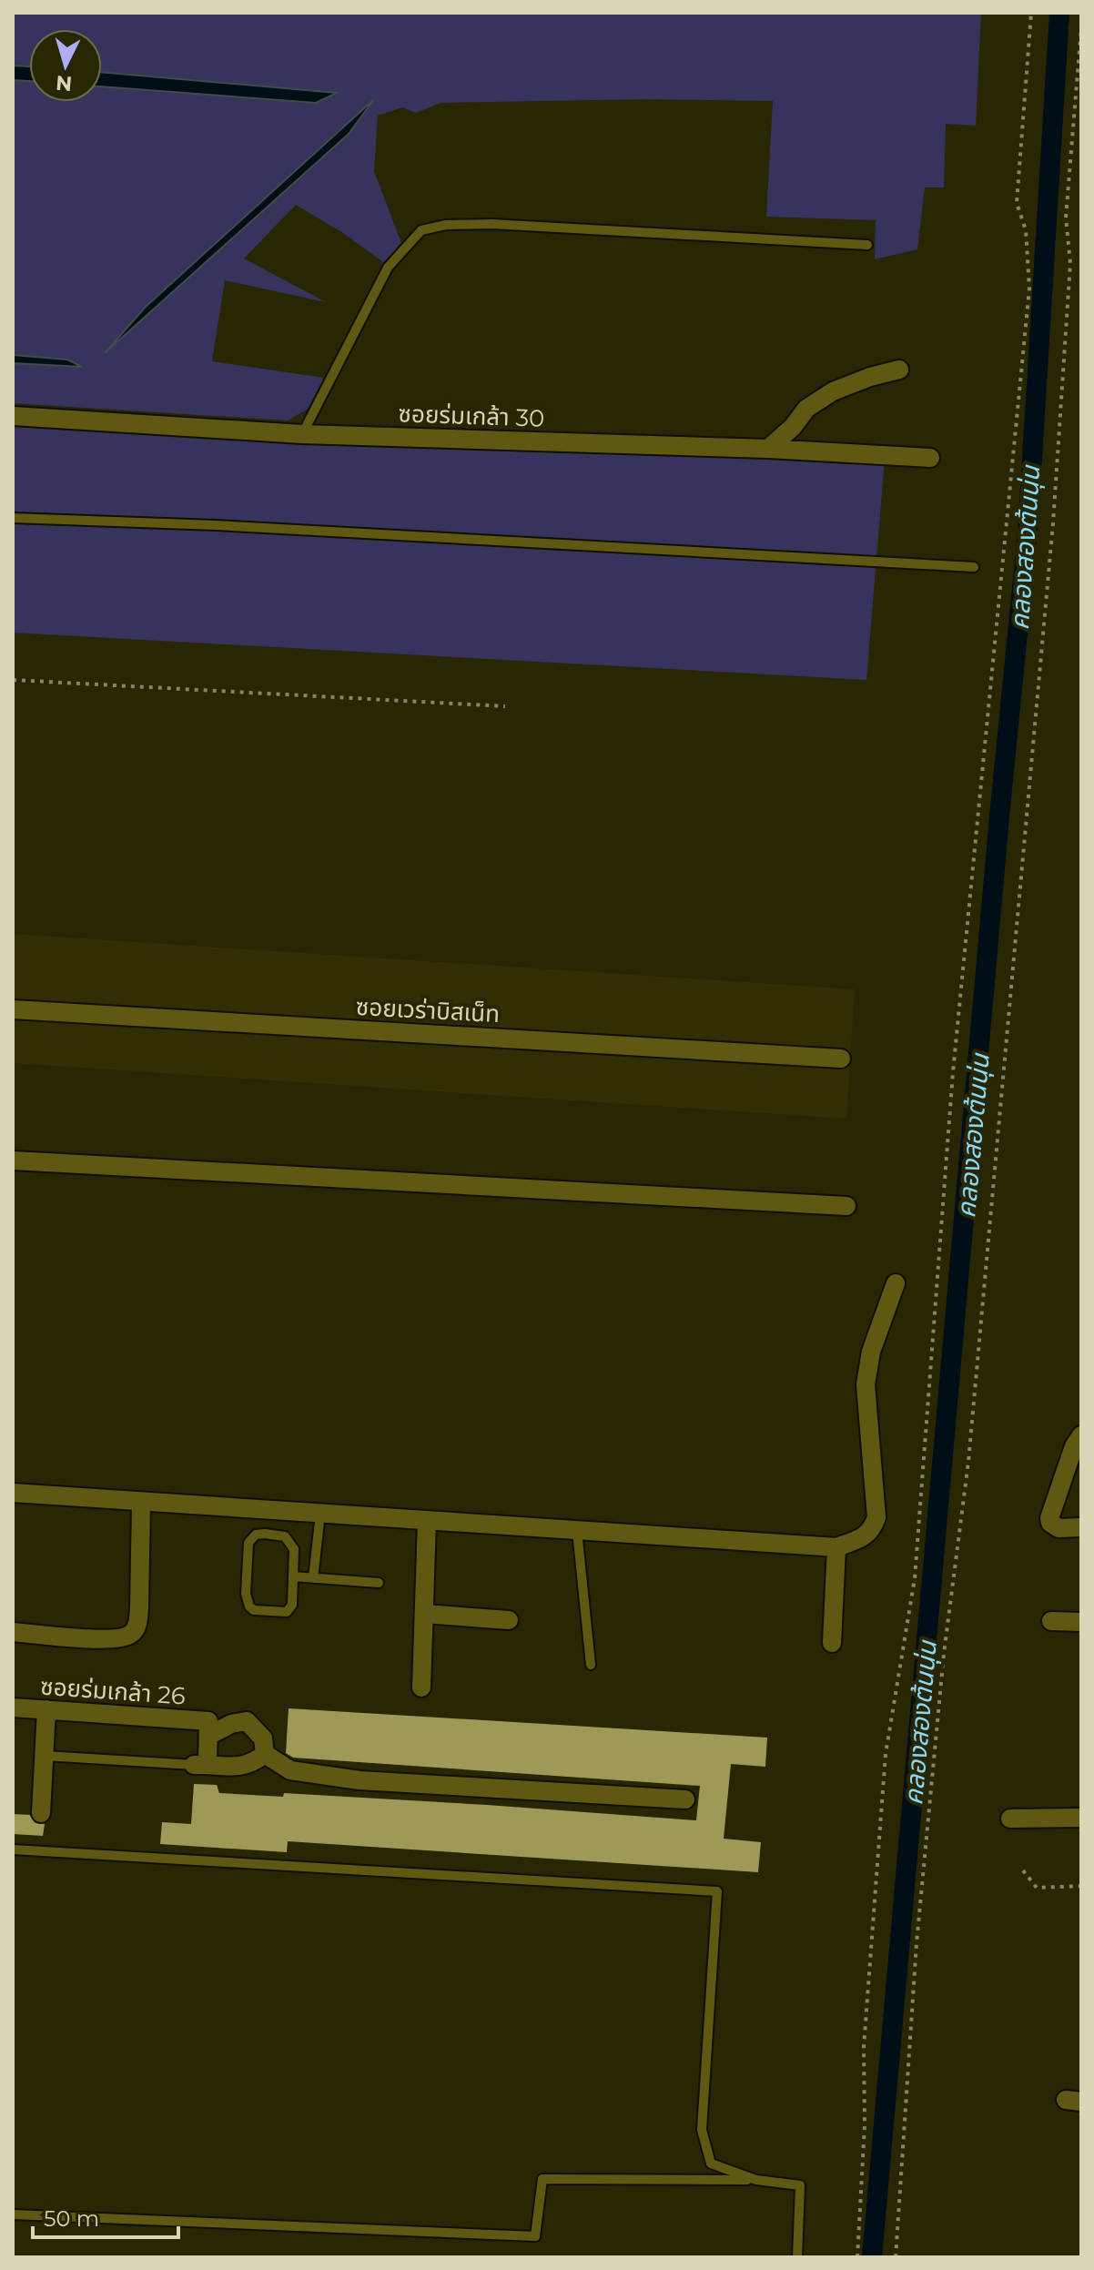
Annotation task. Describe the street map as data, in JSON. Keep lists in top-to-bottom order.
{
  "streets": {
    "street": ["ซอยร่มเกล้า 30", "ซอยเวร่าบิสเน็ท", "ซอยร่มเกล้า 26"]
  },
  "water": ["คลองสองต้นนุ่น"],
  "scale_bar": "50 m",
  "north": "bottom"
}
